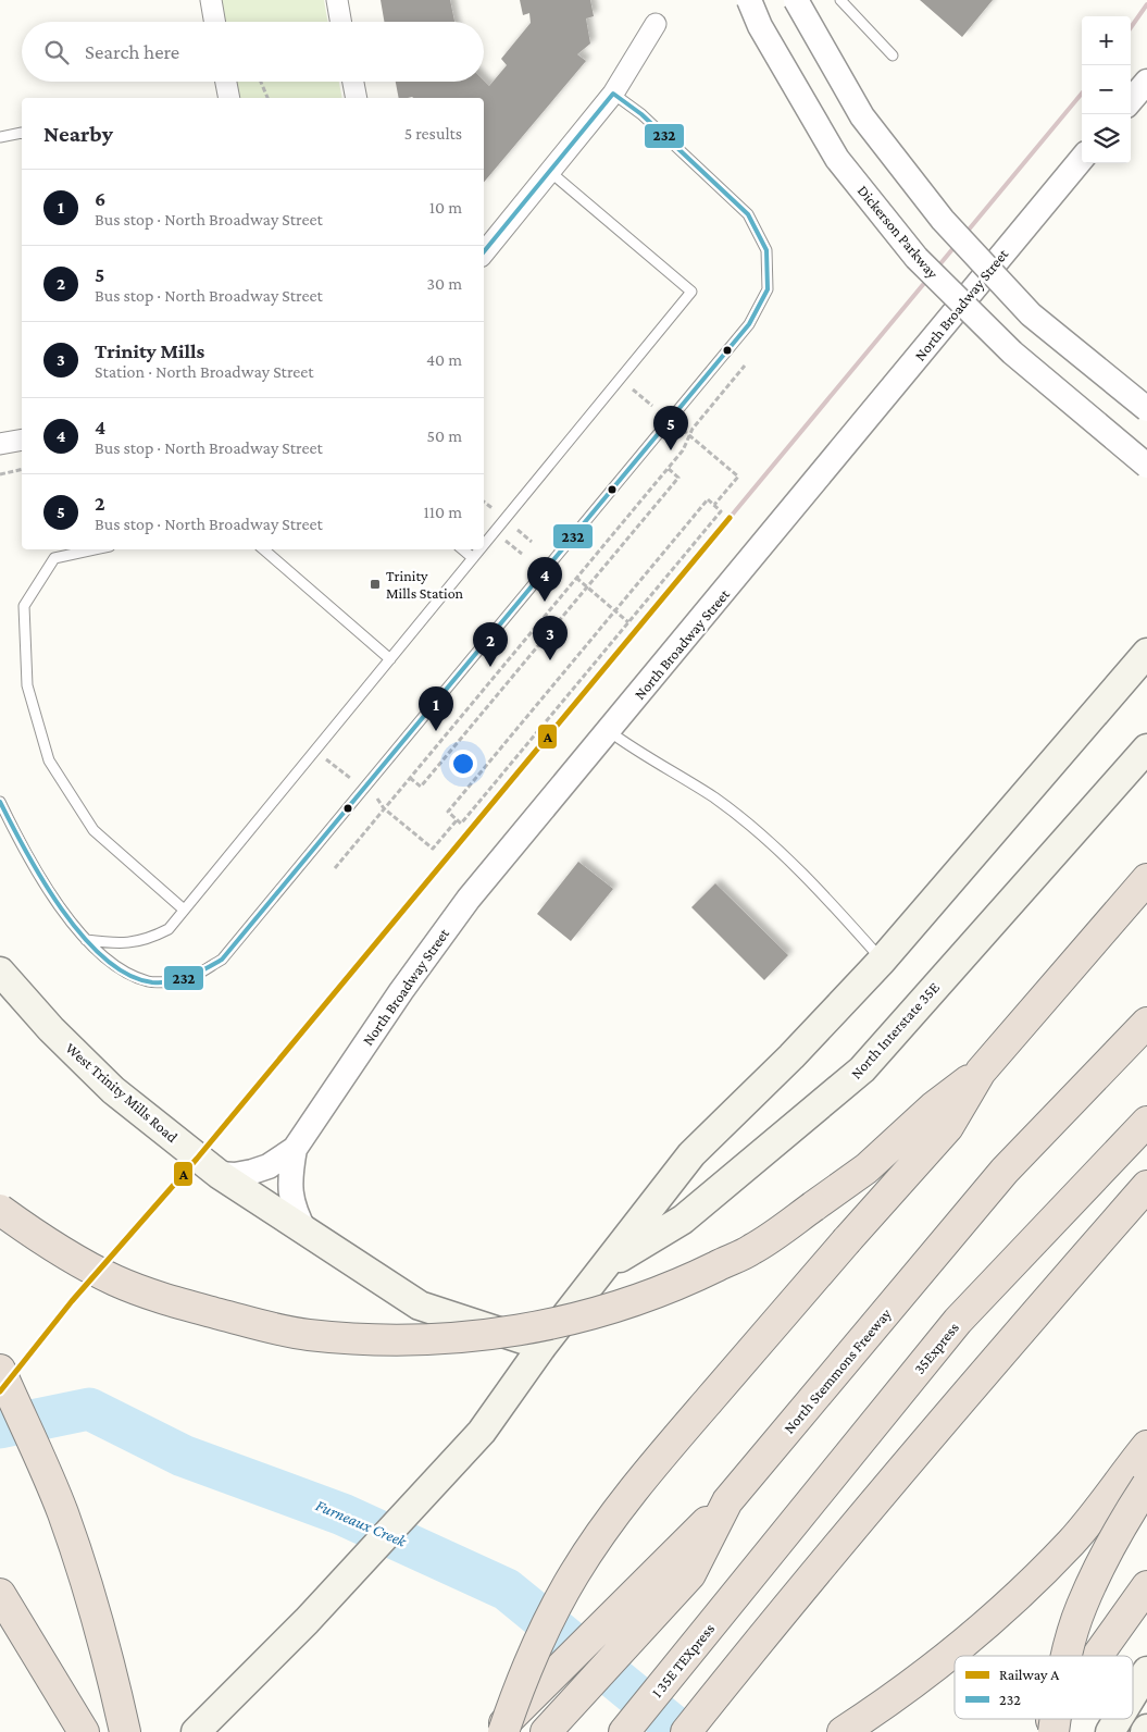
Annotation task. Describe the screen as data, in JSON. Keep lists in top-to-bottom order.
{
  "streets": {
    "highway": ["35Express", "North Stemmons Freeway", "I 35E TEXpress"],
    "main road": ["North Interstate 35E", "West Trinity Mills Road"],
    "street": ["Dickerson Parkway", "North Broadway Street"]
  },
  "crossings": [
    ["North Broadway Street", "West Trinity Mills Road"],
    ["35Express", "I 35E TEXpress"]
  ],
  "water": ["Furneaux Creek"],
  "places": {
    "transit": ["Trinity Mills Station"]
  },
  "lines": ["transit line 232", "rail line A"],
  "legend": ["Railway A", "232"],
  "page": {
    "map_buttons": ["+", "−"],
    "search": "Search here",
    "heading": ["Nearby", "5 results"],
    "list": [
      {
        "mark": "1",
        "name": "6",
        "note": "Bus stop · North Broadway Street",
        "value": "10 m"
      },
      {
        "mark": "2",
        "name": "5",
        "note": "Bus stop · North Broadway Street",
        "value": "30 m"
      },
      {
        "mark": "3",
        "name": "Trinity Mills",
        "note": "Station · North Broadway Street",
        "value": "40 m"
      },
      {
        "mark": "4",
        "name": "4",
        "note": "Bus stop · North Broadway Street",
        "value": "50 m"
      },
      {
        "mark": "5",
        "name": "2",
        "note": "Bus stop · North Broadway Street",
        "value": "110 m"
      }
    ],
    "pins": [
      "5",
      "4",
      "3",
      "2",
      "1"
    ]
  }
}
